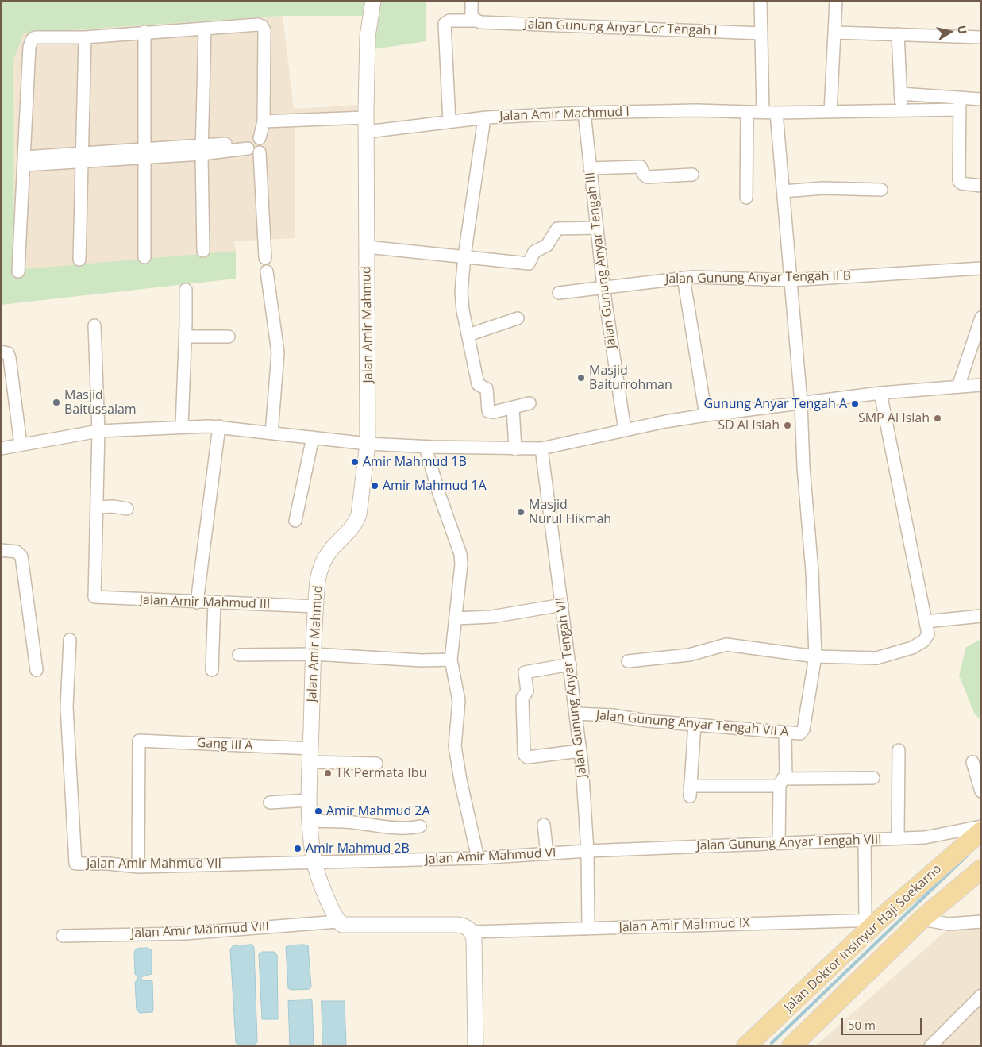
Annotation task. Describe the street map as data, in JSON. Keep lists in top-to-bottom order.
{
  "streets": {
    "main road": ["Jalan Doktor Insinyur Haji Soekarno"],
    "street": [
      "Jalan Gunung Anyar Lor Tengah I",
      "Jalan Amir Machmud I",
      "Jalan Gunung Anyar Tengah III",
      "Jalan Gunung Anyar Tengah II B",
      "Jalan Amir Mahmud",
      "Jalan Amir Mahmud III",
      "Jalan Gunung Anyar Tengah VII",
      "Jalan Gunung Anyar Tengah VII A",
      "Gang III A",
      "Jalan Gunung Anyar Tengah VIII",
      "Jalan Amir Mahmud VI",
      "Jalan Amir Mahmud VII",
      "Jalan Amir Mahmud IX",
      "Jalan Amir Mahmud VIII"
    ]
  },
  "crossings": [
    ["Jalan Gunung Anyar Lor Tengah I", "Jalan Amir Machmud I"],
    ["Jalan Amir Machmud I", "Jalan Gunung Anyar Tengah III"],
    ["Jalan Amir Machmud I", "Jalan Amir Mahmud"],
    ["Jalan Gunung Anyar Tengah III", "Jalan Gunung Anyar Tengah II B"],
    ["Jalan Amir Mahmud", "Jalan Amir Mahmud III"],
    ["Jalan Amir Mahmud", "Gang III A"],
    ["Jalan Amir Mahmud", "Jalan Amir Mahmud VI"],
    ["Jalan Amir Mahmud", "Jalan Amir Mahmud VII"],
    ["Jalan Amir Mahmud", "Jalan Amir Mahmud VIII"],
    ["Jalan Gunung Anyar Tengah VII", "Jalan Gunung Anyar Tengah VII A"],
    ["Jalan Gunung Anyar Tengah VII", "Jalan Gunung Anyar Tengah VIII"],
    ["Jalan Gunung Anyar Tengah VII", "Jalan Amir Mahmud VI"],
    ["Jalan Gunung Anyar Tengah VII", "Jalan Amir Mahmud IX"],
    ["Gang III A", "Jalan Amir Mahmud VII"],
    ["Jalan Gunung Anyar Tengah VIII", "Jalan Amir Mahmud VI"],
    ["Jalan Amir Mahmud VI", "Jalan Amir Mahmud VII"],
    ["Jalan Amir Mahmud IX", "Jalan Doktor Insinyur Haji Soekarno"]
  ],
  "places": [
    "Masjid Baiturrohman",
    "Masjid Baitussalam",
    "Gunung Anyar Tengah A",
    "SMP Al Islah",
    "SD Al Islah",
    "Amir Mahmud 1B",
    "Amir Mahmud 1A",
    "Masjid Nurul Hikmah",
    "TK Permata Ibu",
    "Amir Mahmud 2A",
    "Amir Mahmud 2B"
  ],
  "scale_bar": "50 m",
  "north": "right"
}
